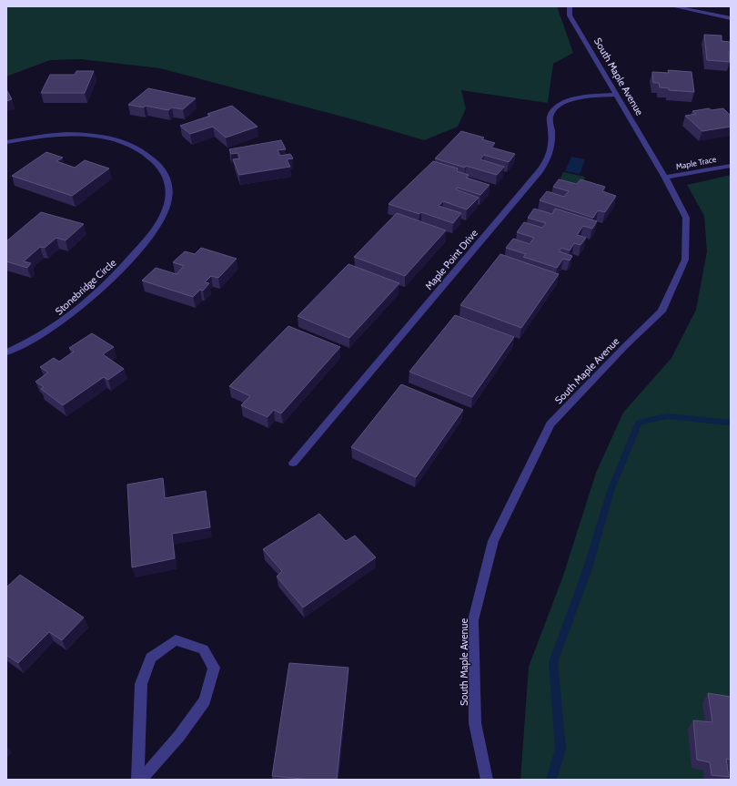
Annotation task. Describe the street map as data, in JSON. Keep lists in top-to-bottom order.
{
  "streets": {
    "street": [
      "South Maple Avenue",
      "Maple Trace",
      "Maple Point Drive",
      "Stonebridge Circle"
    ]
  },
  "crossings": [
    ["South Maple Avenue", "Maple Trace"],
    ["South Maple Avenue", "Maple Point Drive"]
  ]
}
